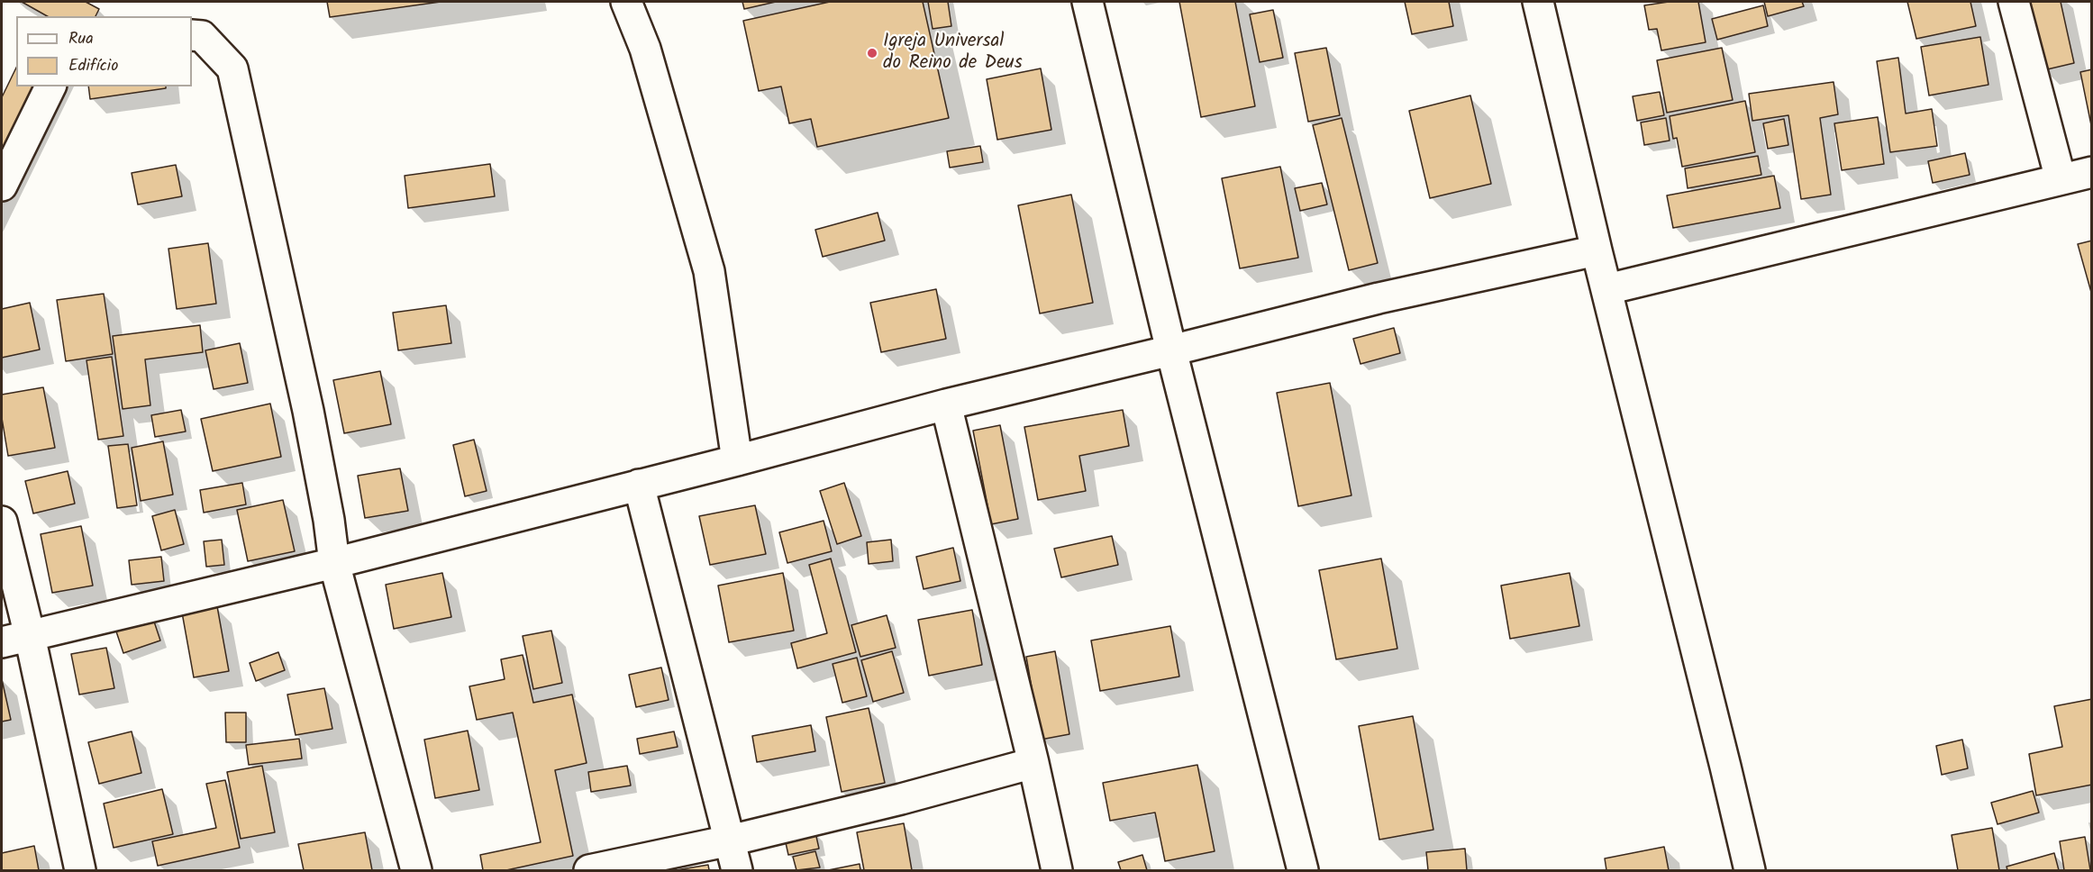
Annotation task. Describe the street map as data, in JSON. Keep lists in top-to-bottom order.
{
  "places": ["Igreja Universal do Reino de Deus"],
  "legend": ["Rua", "Edifício"]
}
